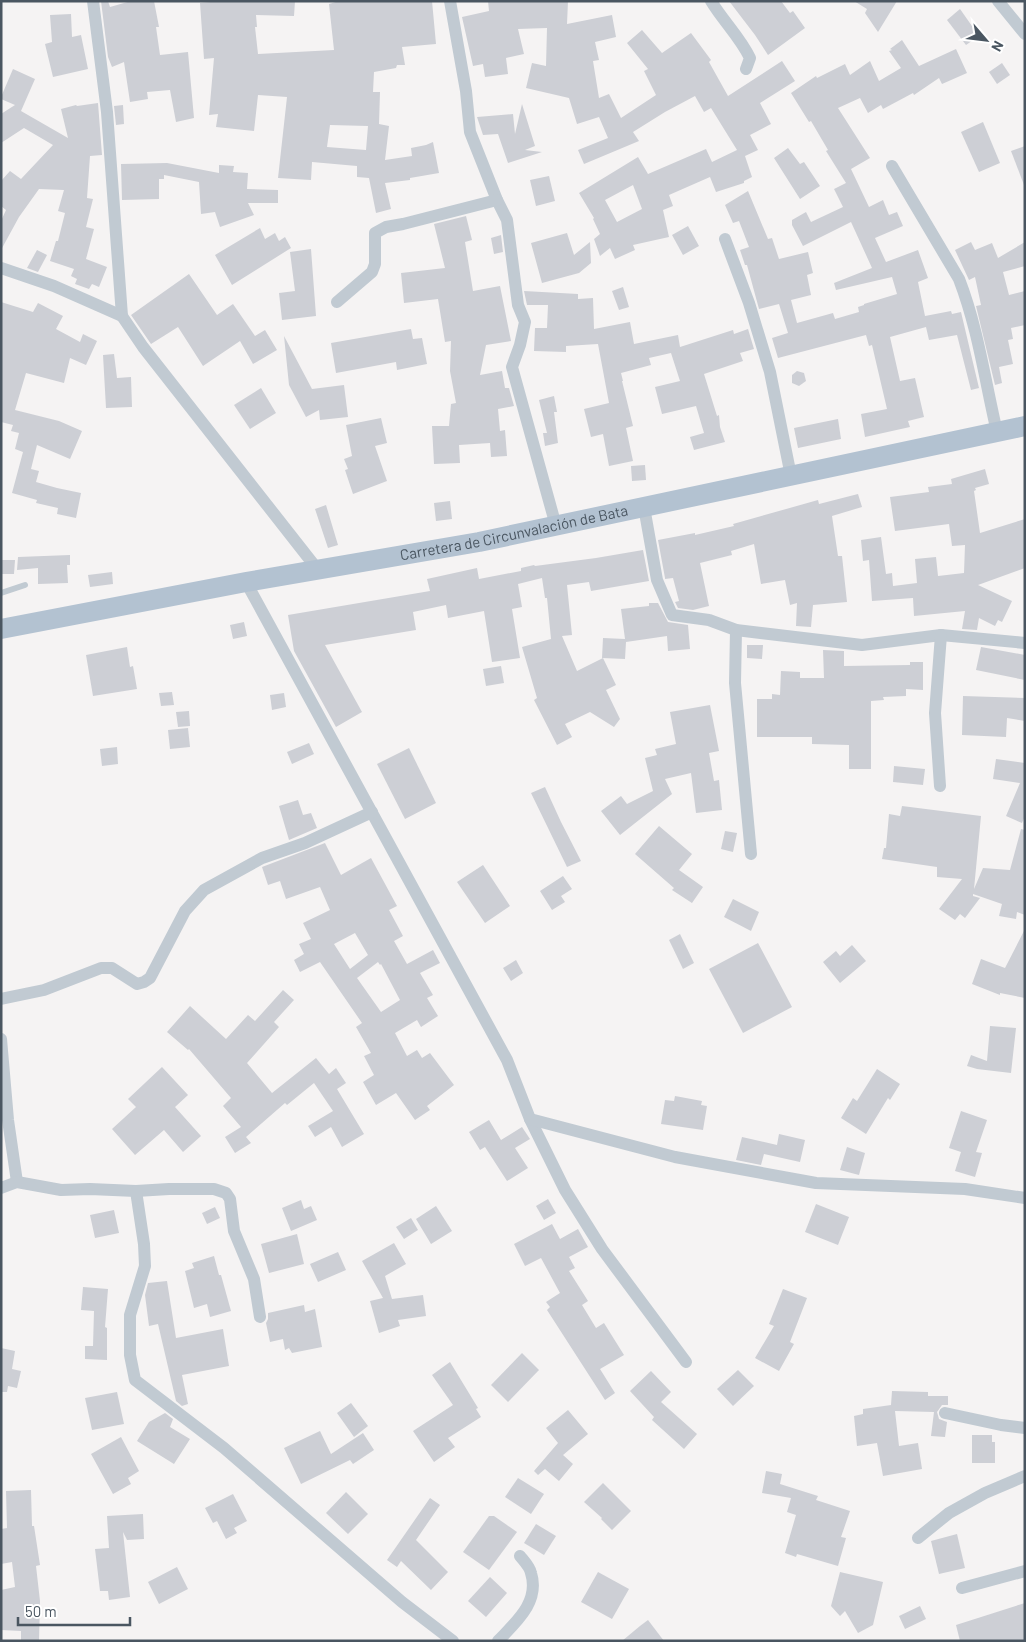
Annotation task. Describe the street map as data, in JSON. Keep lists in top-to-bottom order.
{
  "streets": {
    "main road": ["Carretera de Circunvalación de Bata"]
  },
  "scale_bar": "50 m",
  "north": "bottom right"
}
